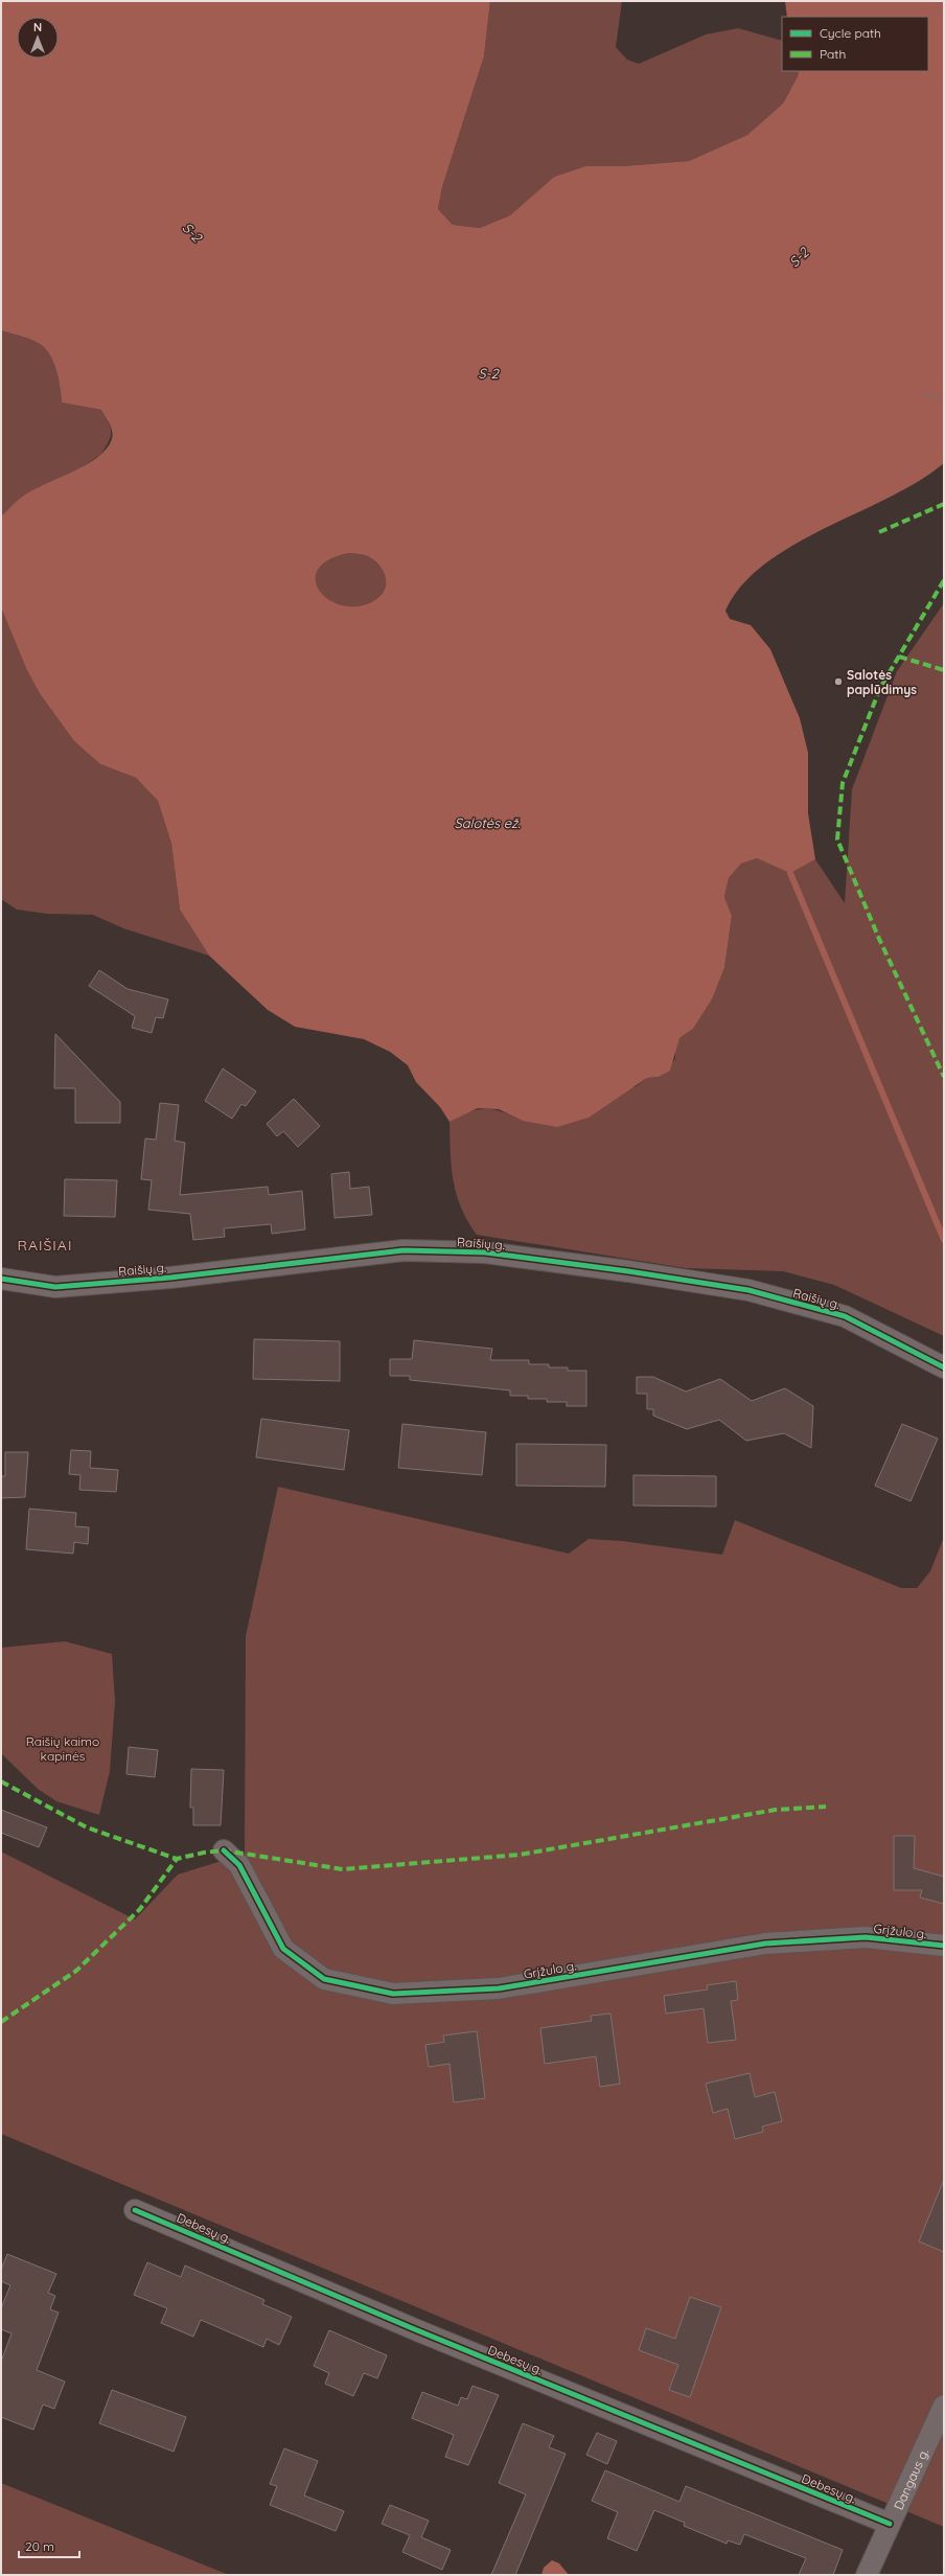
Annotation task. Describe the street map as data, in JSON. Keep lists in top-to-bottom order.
{
  "streets": {
    "street": [
      "Raišių g.",
      "Grįžulo g.",
      "Debesų g.",
      "Dangaus g."
    ]
  },
  "crossings": [
    ["Debesų g.", "Dangaus g."]
  ],
  "districts": ["RAIŠIAI"],
  "water": ["S-2", "Salotės ež."],
  "parks": ["Raišių kaimo kapinės"],
  "places": ["Salotės paplūdimys"],
  "legend": ["Cycle path", "Path"],
  "scale_bar": "20 m",
  "north": "top"
}
